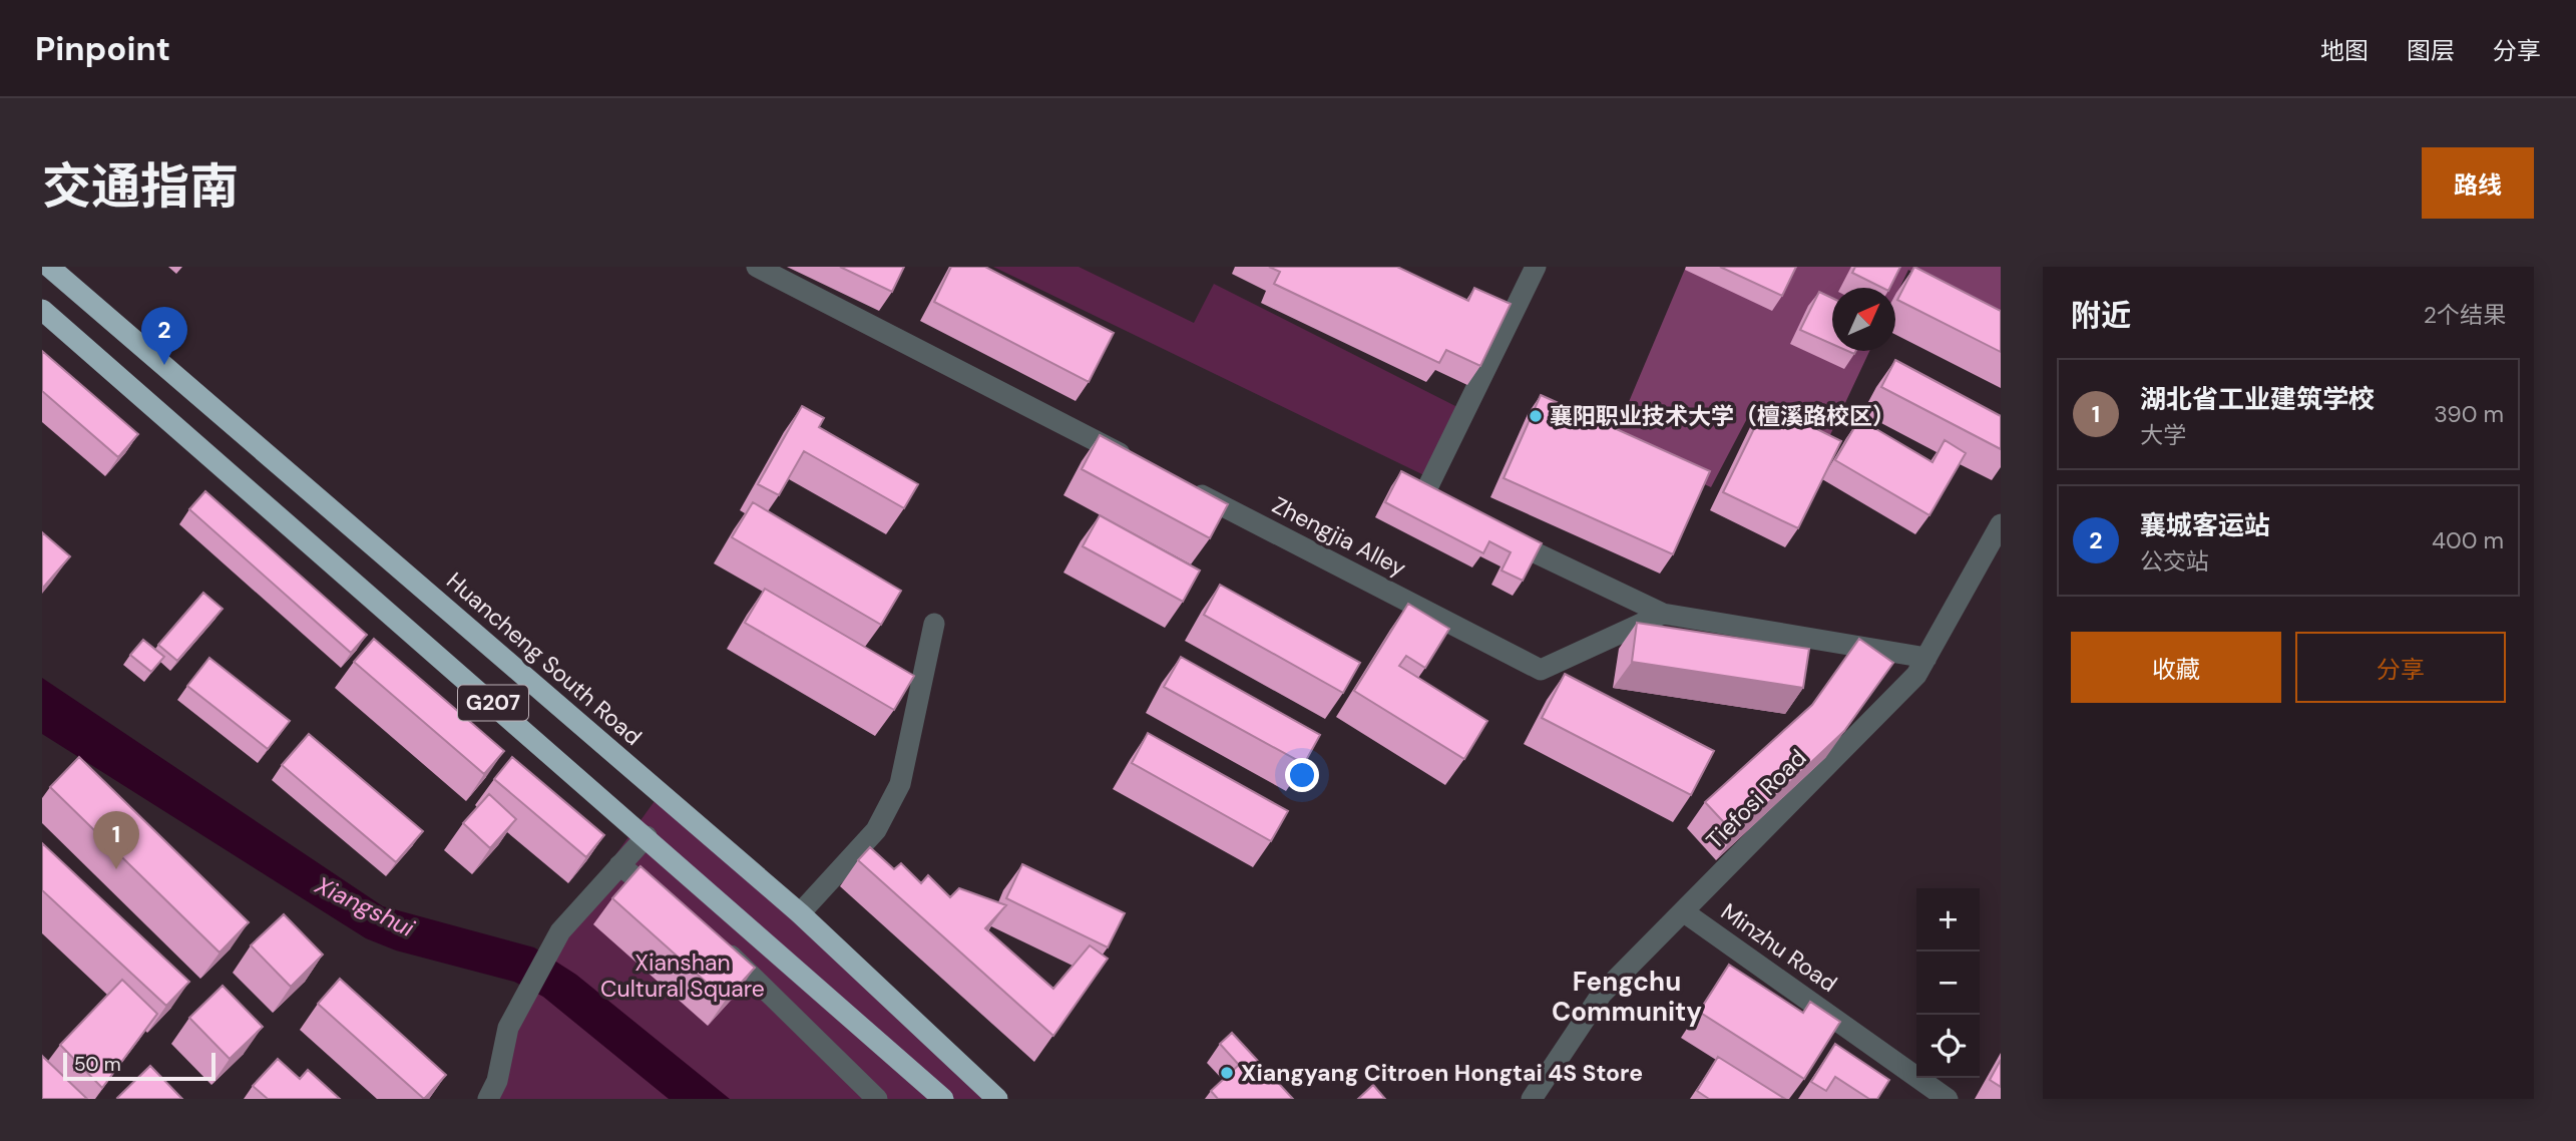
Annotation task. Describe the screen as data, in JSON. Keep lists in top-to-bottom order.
{
  "streets": {
    "highway": ["Huancheng South Road", "G207"],
    "street": ["Zhengjia Alley", "Tiefosi Road", "Minzhu Road"]
  },
  "crossings": [
    ["Tiefosi Road", "Minzhu Road"]
  ],
  "districts": ["Fengchu Community"],
  "water": ["Xiangshui"],
  "parks": ["Xianshan Cultural Square"],
  "places": ["襄阳职业技术大学（檀溪路校区）", "Xiangyang Citroen Hongtai 4S Store"],
  "scale_bar": "50 m",
  "north": "top right",
  "page": {
    "header": "Pinpoint",
    "nav": ["地图", "图层", "分享"],
    "title": "交通指南",
    "buttons": [
      "路线",
      ["收藏", "分享"]
    ],
    "heading": ["附近", "2个结果"],
    "pins": ["2", "1"],
    "list": [
      {
        "mark": "1",
        "name": "湖北省工业建筑学校",
        "note": "大学",
        "value": "390 m"
      },
      {
        "mark": "2",
        "name": "襄城客运站",
        "note": "公交站",
        "value": "400 m"
      }
    ],
    "map_buttons": ["+", "−"],
    "scale": "50 m"
  }
}
